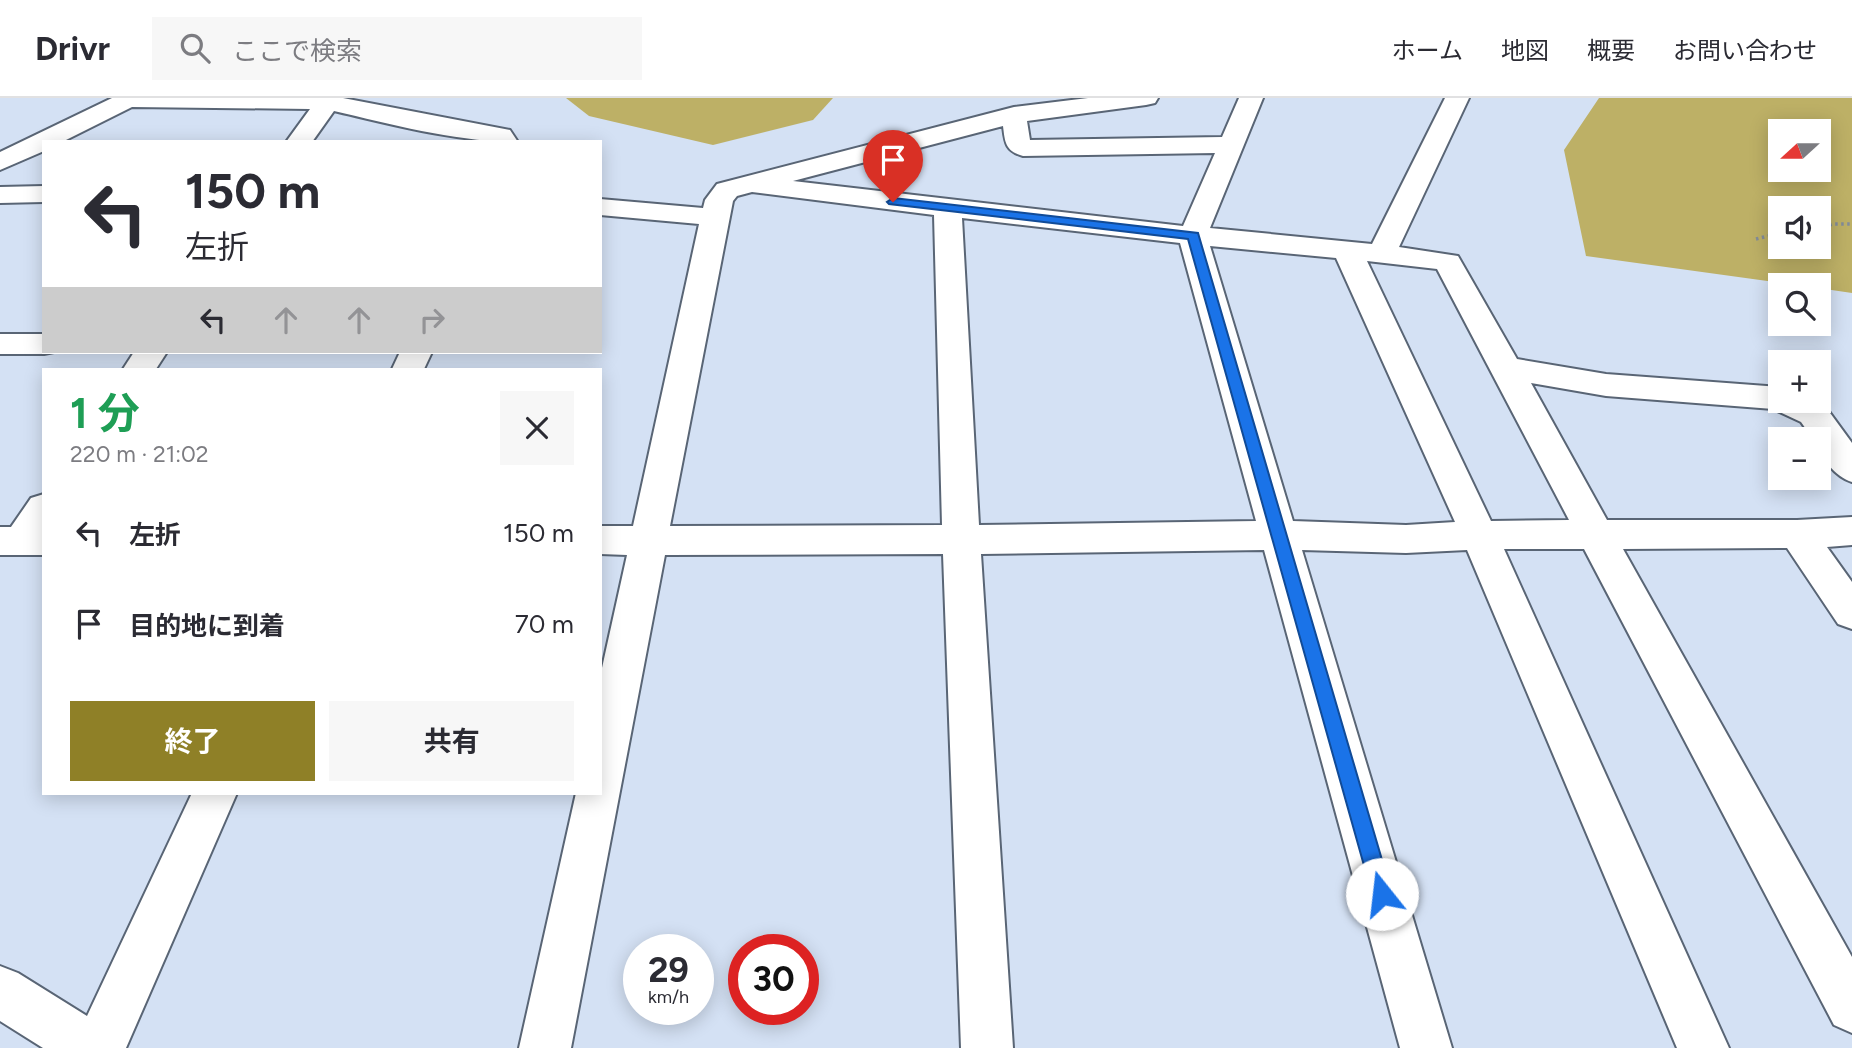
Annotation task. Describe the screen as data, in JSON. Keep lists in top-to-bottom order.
{
  "north": "left",
  "page": {
    "header": "Drivr",
    "search": "ここで検索",
    "nav": [
      "ホーム",
      "地図",
      "概要",
      "お問い合わせ"
    ],
    "map_buttons": ["+", "−"],
    "turn": ["150 m", "左折"],
    "heading": ["1 分", "220 m · 21:02"],
    "list": [
      {
        "name": "左折",
        "value": "150 m"
      },
      {
        "name": "目的地に到着",
        "value": "70 m"
      }
    ],
    "buttons": ["終了", "共有"],
    "speed": "29 km/h",
    "limit": "30"
  }
}
